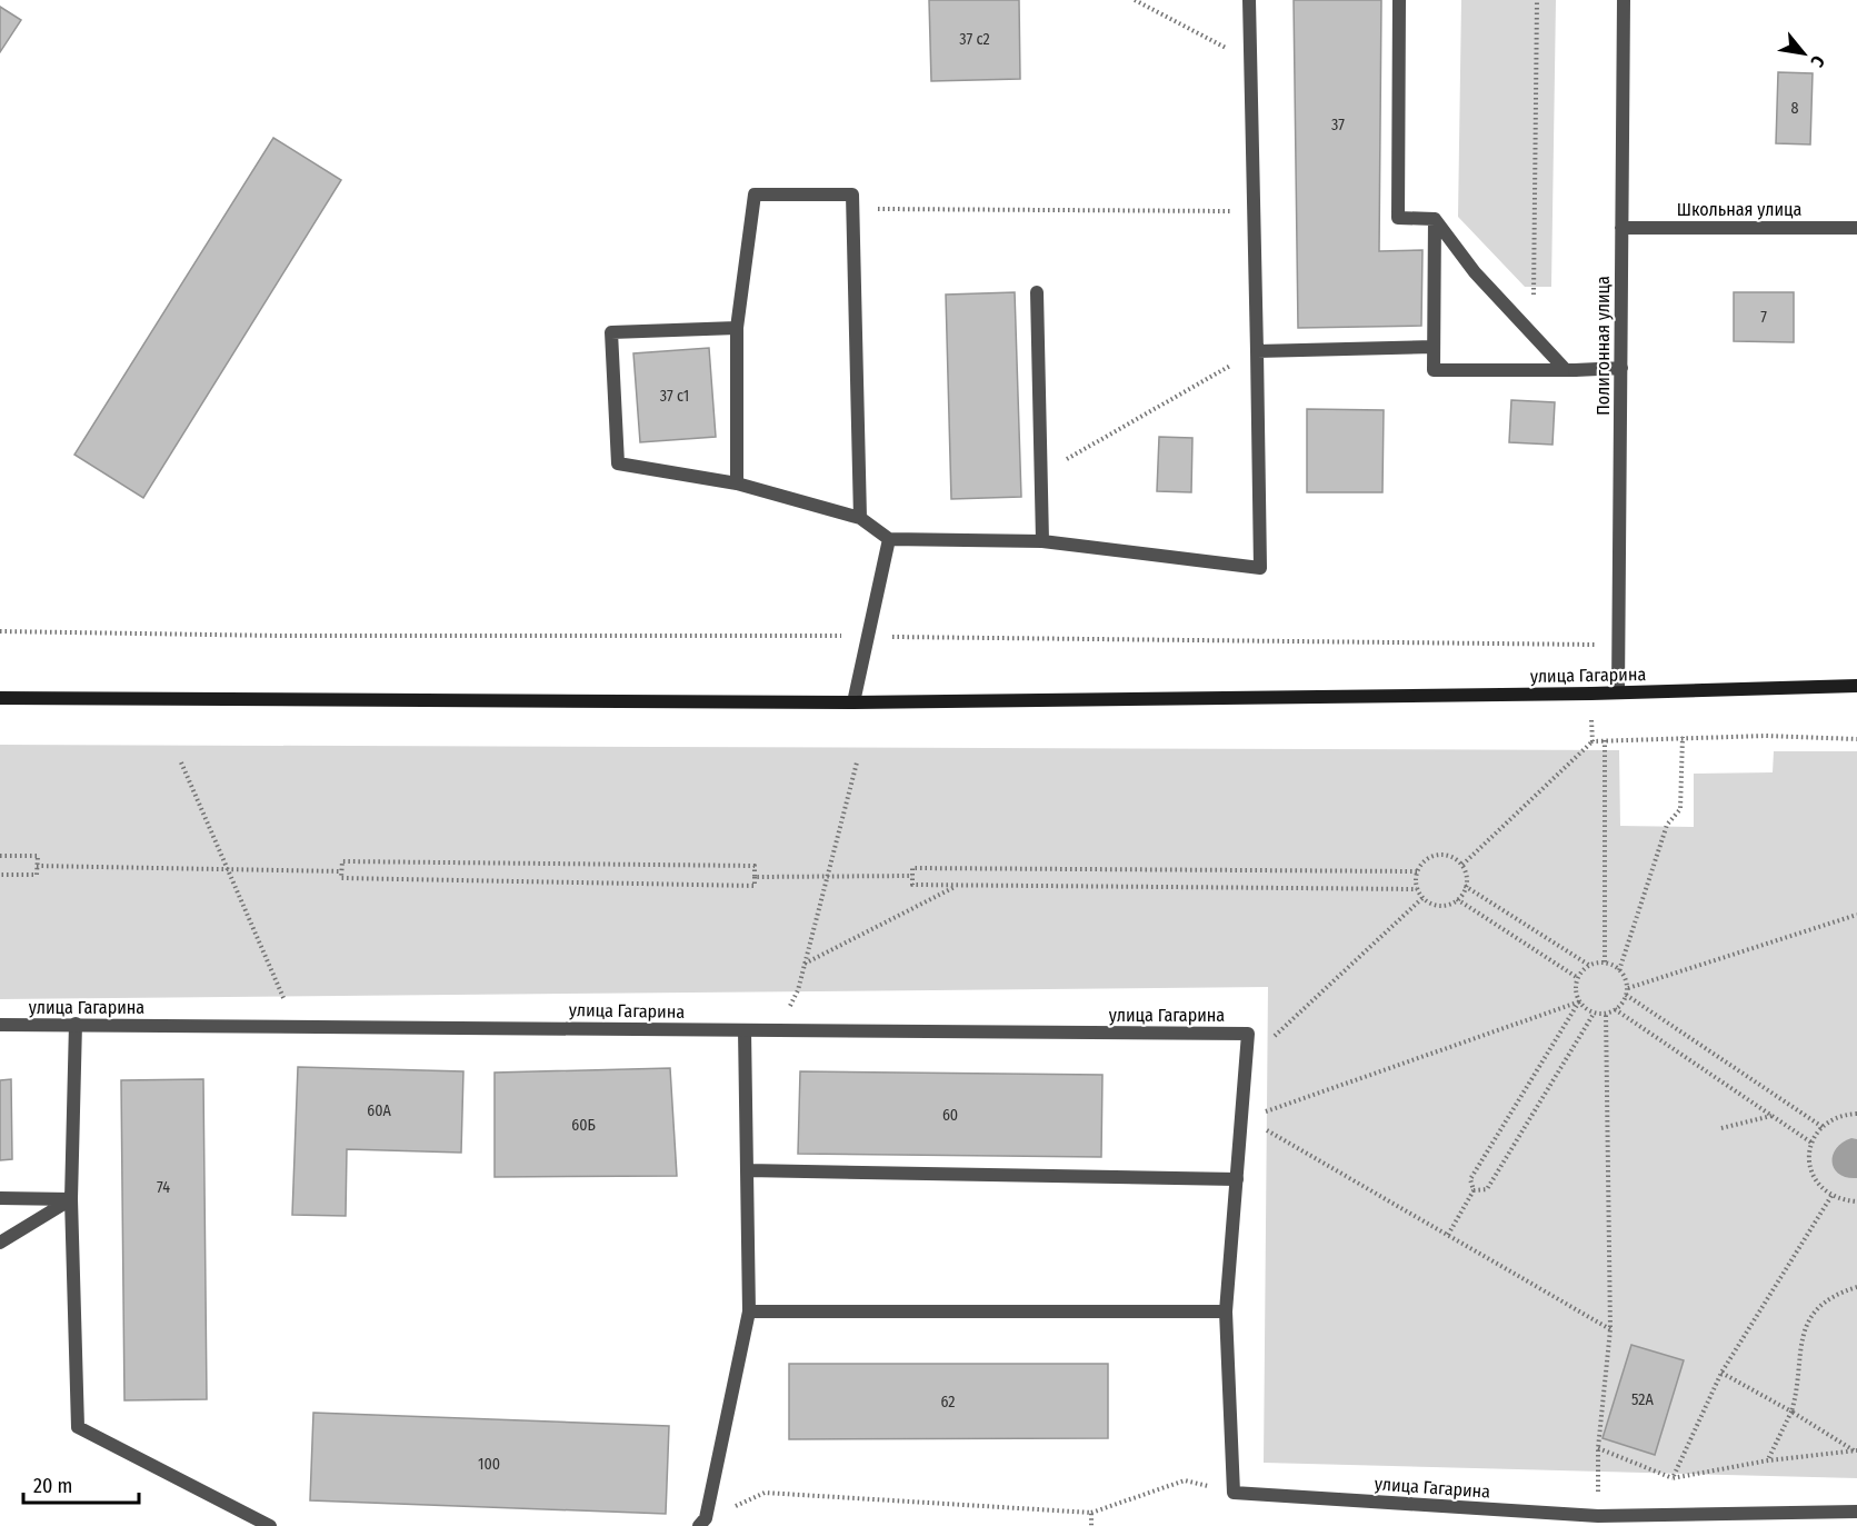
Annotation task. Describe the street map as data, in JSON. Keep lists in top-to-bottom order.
{
  "streets": {
    "main road": ["улица Гагарина"],
    "street": ["Школьная улица", "Полигонная улица"]
  },
  "crossings": [
    ["Школьная улица", "Полигонная улица"],
    ["Полигонная улица", "улица Гагарина"]
  ],
  "house_numbers": [
    "37 с2",
    "8",
    "37",
    "7",
    "37 с1",
    "60А",
    "60",
    "60Б",
    "74",
    "52А",
    "62",
    "100"
  ],
  "scale_bar": "20 m",
  "north": "bottom right"
}
